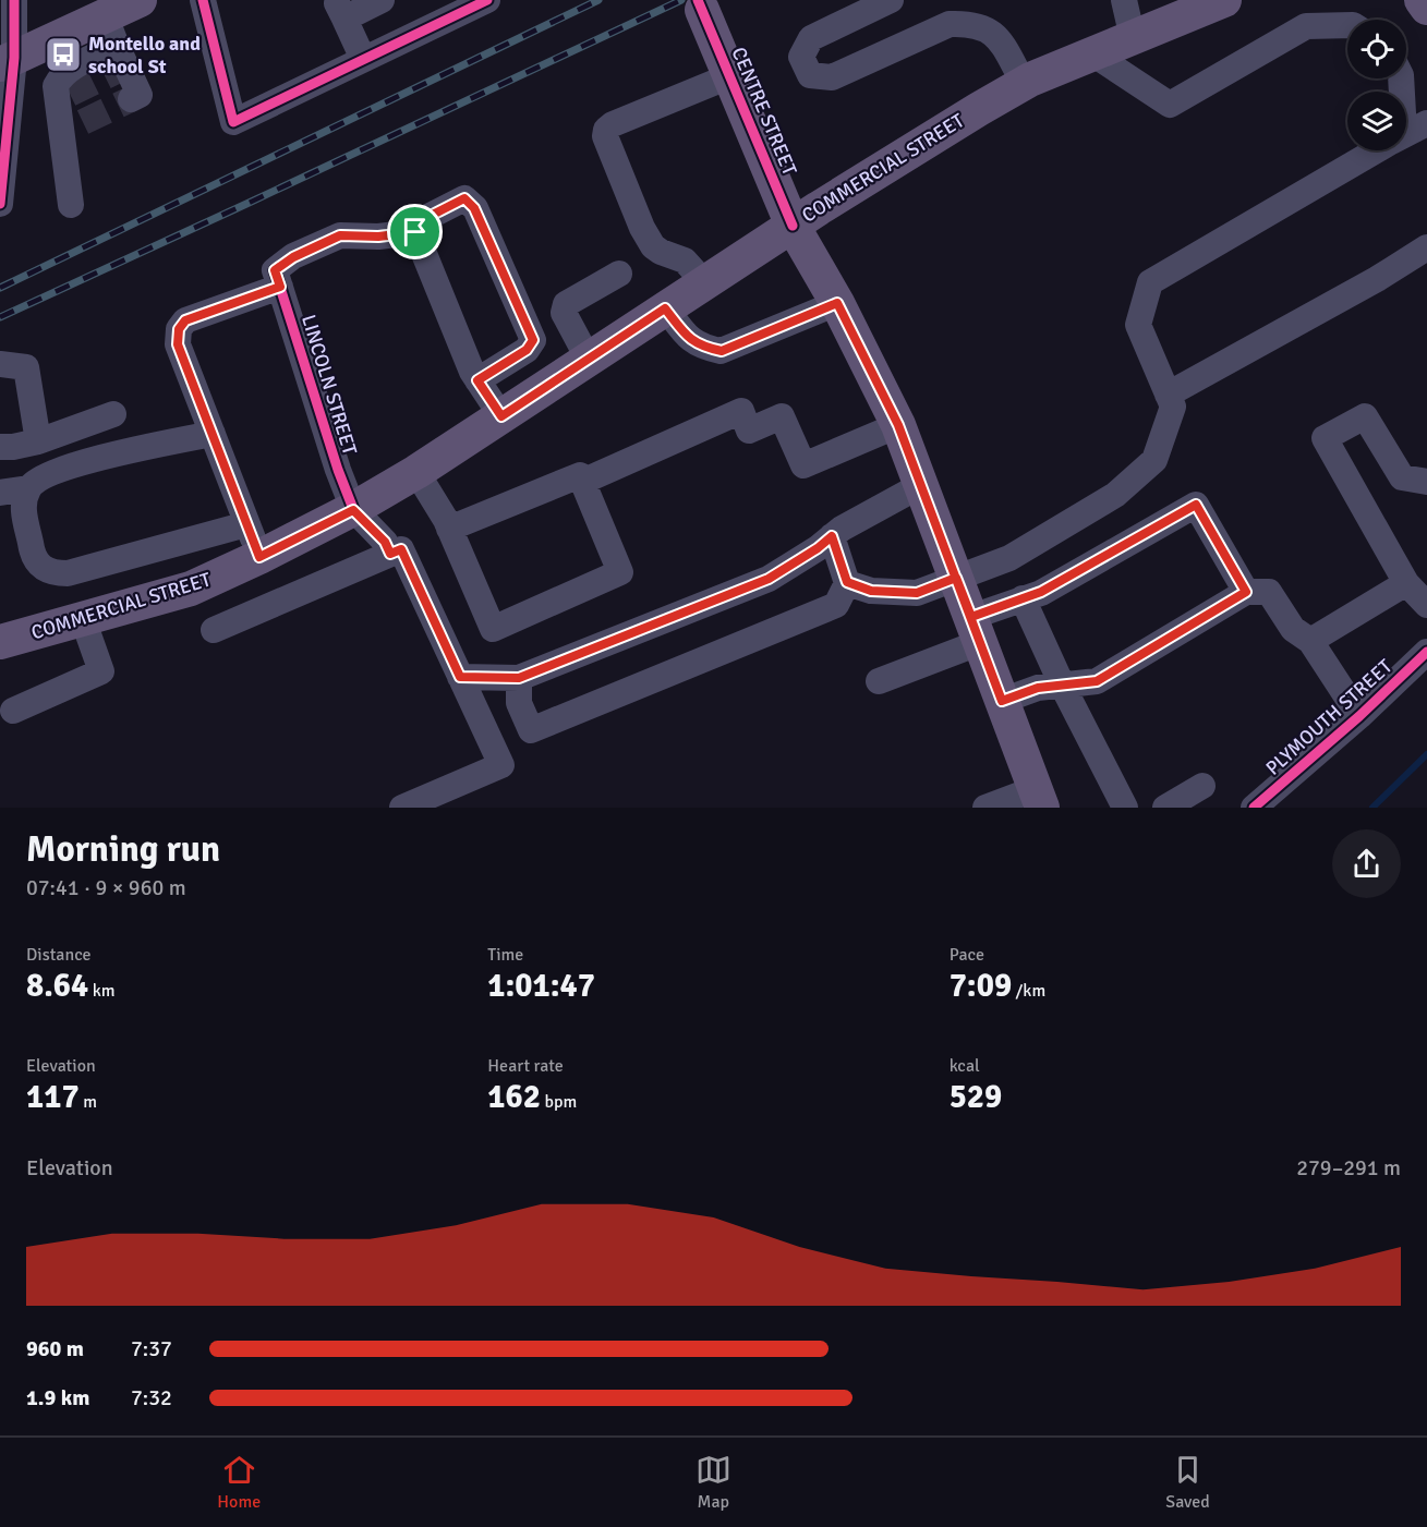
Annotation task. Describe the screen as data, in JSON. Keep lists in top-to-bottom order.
{
  "streets": {
    "main road": ["CENTRE STREET", "COMMERCIAL STREET"],
    "street": ["LINCOLN STREET", "PLYMOUTH STREET"]
  },
  "crossings": [
    ["CENTRE STREET", "COMMERCIAL STREET"],
    ["COMMERCIAL STREET", "LINCOLN STREET"]
  ],
  "places": {
    "bus stop": ["Montello and school St"]
  },
  "page": {
    "heading": ["Morning run", "07:41 · 9 × 960 m"],
    "stats": [
      ["Distance", "8.64 km"],
      ["Time", "1:01:47"],
      ["Pace", "7:09 /km"],
      ["Elevation", "117 m"],
      ["Heart rate", "162 bpm"],
      ["kcal", "529"]
    ],
    "chart": ["Elevation", "279–291 m"],
    "list": [
      {
        "name": "960 m",
        "note": "7:37"
      },
      {
        "name": "1.9 km",
        "note": "7:32"
      }
    ],
    "tabs": ["Home", "Map", "Saved"]
  }
}
